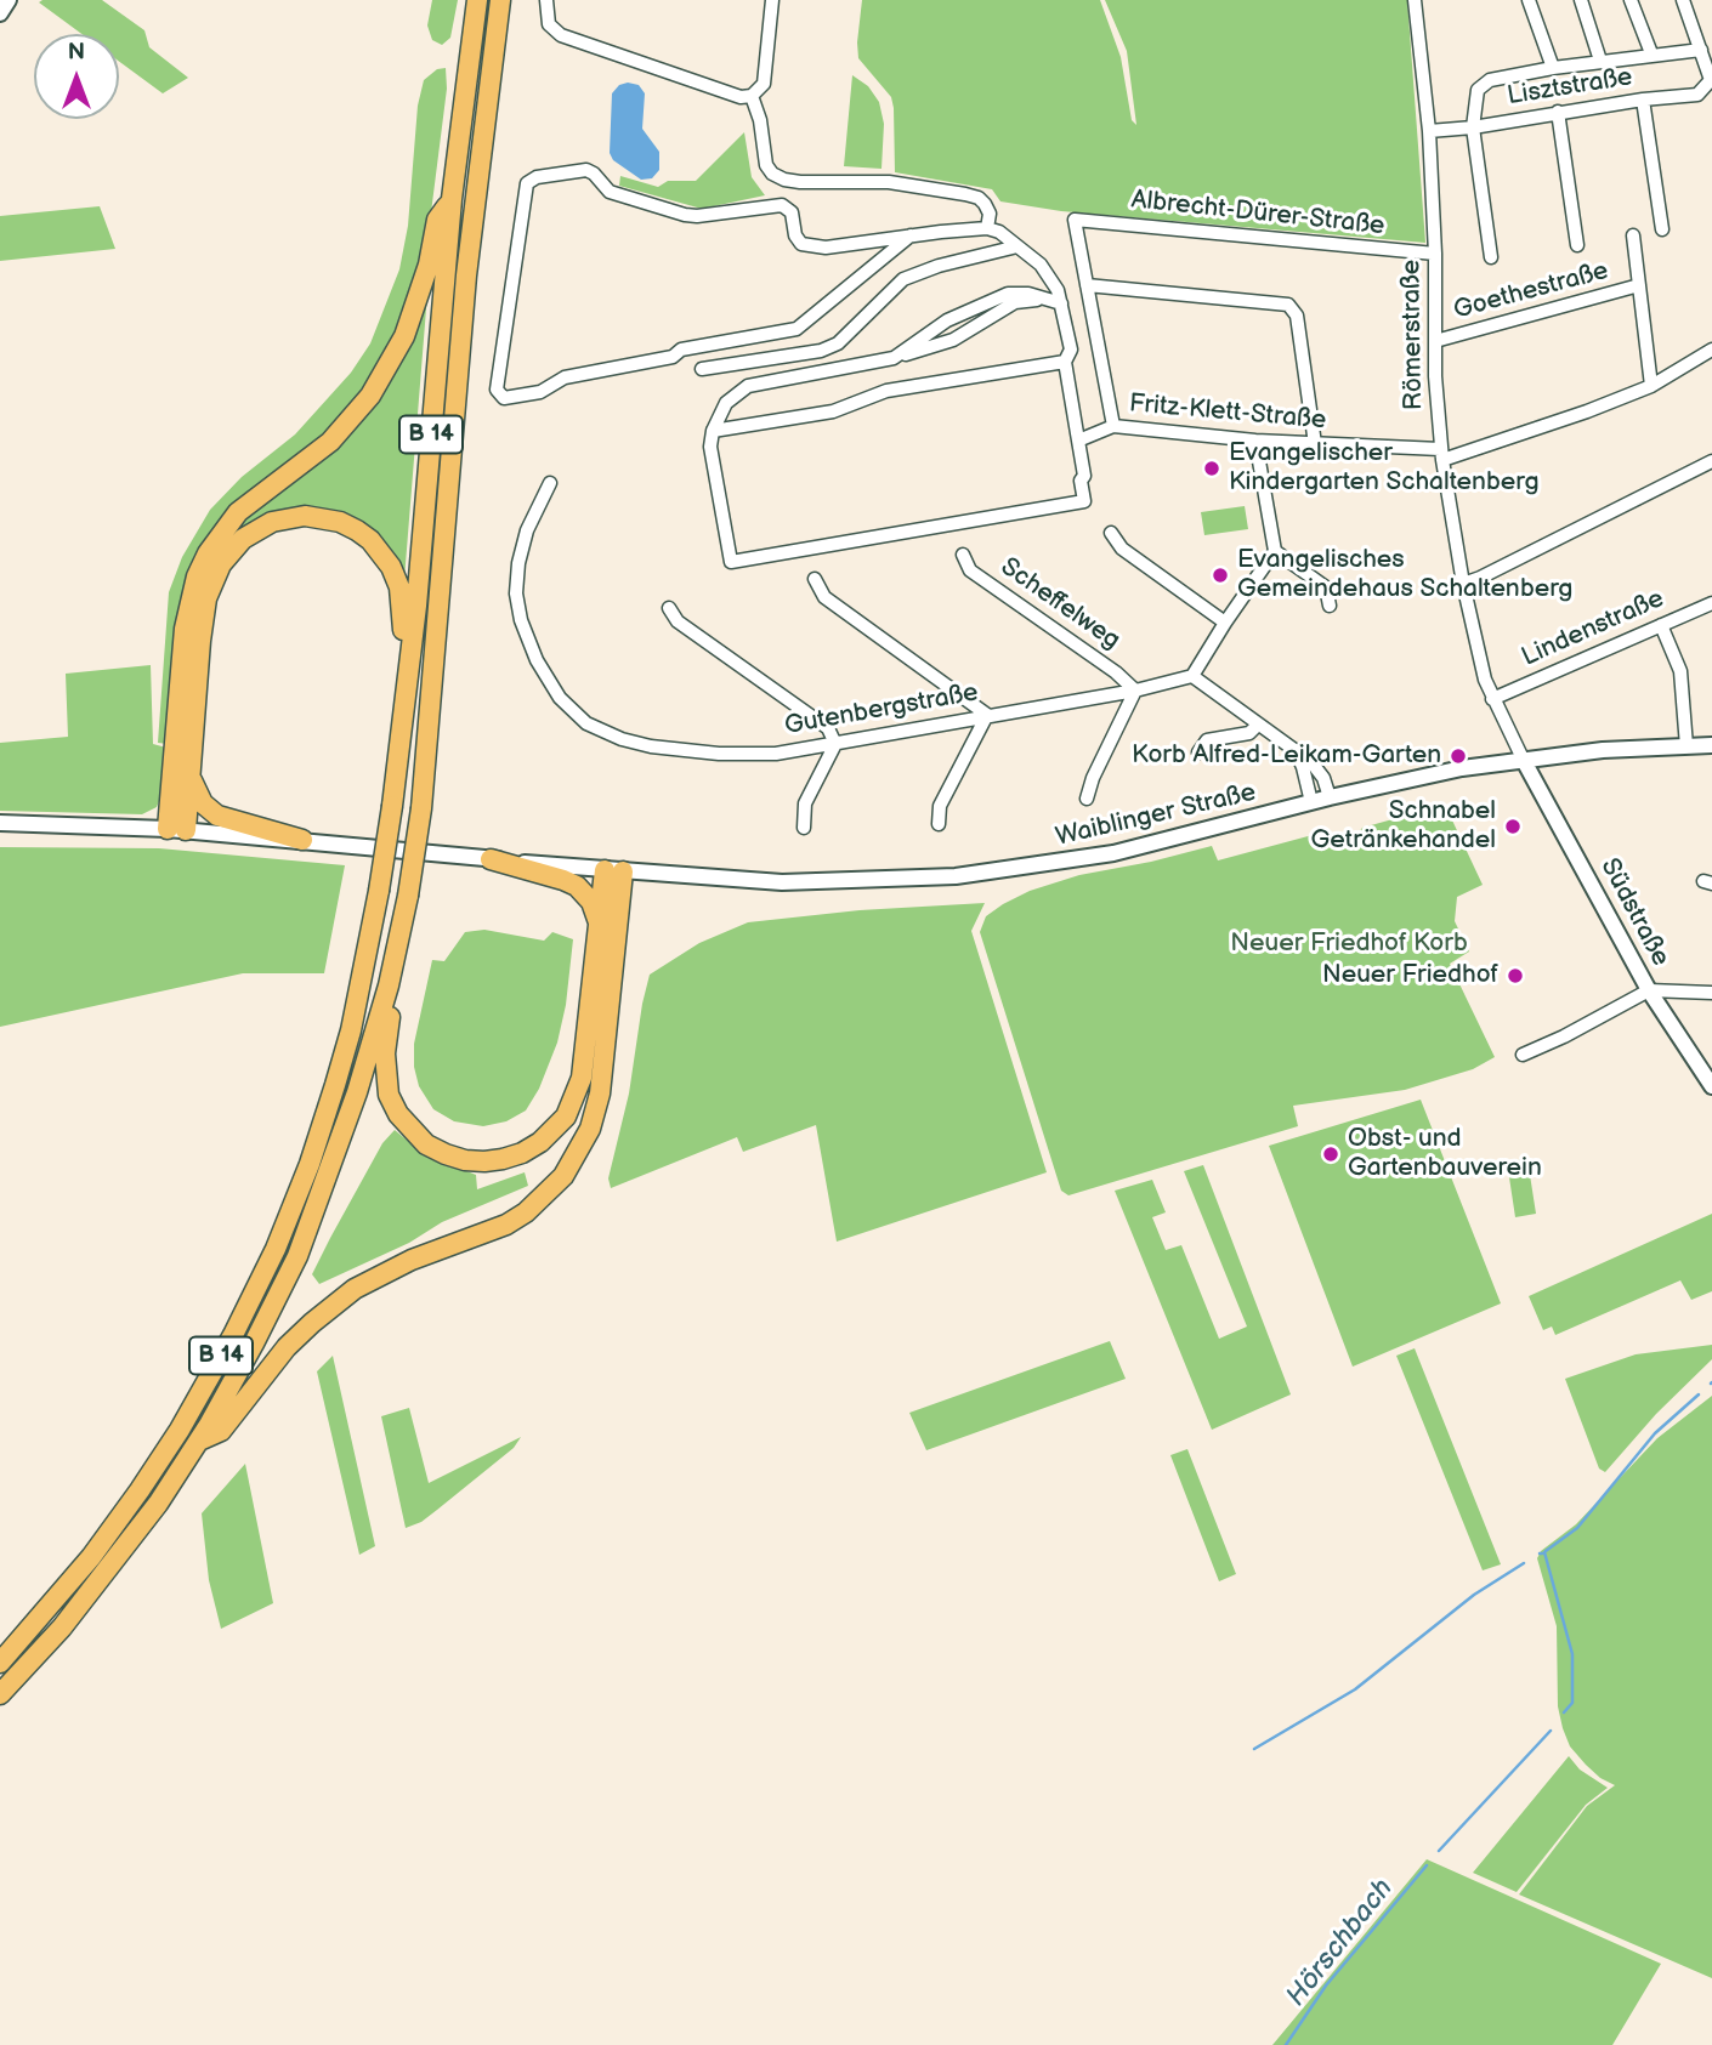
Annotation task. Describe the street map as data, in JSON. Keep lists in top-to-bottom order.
{
  "streets": {
    "highway": ["B 14"],
    "street": [
      "Lisztstraße",
      "Albrecht-Dürer-Straße",
      "Goethestraße",
      "Römerstraße",
      "Fritz-Klett-Straße",
      "Scheffelweg",
      "Lindenstraße",
      "Gutenbergstraße",
      "Waiblinger Straße",
      "Südstraße"
    ]
  },
  "crossings": [
    ["Lisztstraße", "Römerstraße"],
    ["Albrecht-Dürer-Straße", "Römerstraße"],
    ["Goethestraße", "Römerstraße"],
    ["Römerstraße", "Fritz-Klett-Straße"],
    ["Römerstraße", "Lindenstraße"],
    ["Römerstraße", "Waiblinger Straße"],
    ["Römerstraße", "Südstraße"],
    ["Scheffelweg", "Gutenbergstraße"],
    ["Waiblinger Straße", "Südstraße"]
  ],
  "water": ["Hörschbach"],
  "parks": ["Neuer Friedhof Korb"],
  "places": [
    "Evangelischer Kindergarten Schaltenberg",
    "Evangelisches Gemeindehaus Schaltenberg",
    "Korb Alfred-Leikam-Garten",
    "Schnabel Getränkehandel",
    "Neuer Friedhof",
    "Obst- und Gartenbauverein"
  ],
  "north": "top"
}
